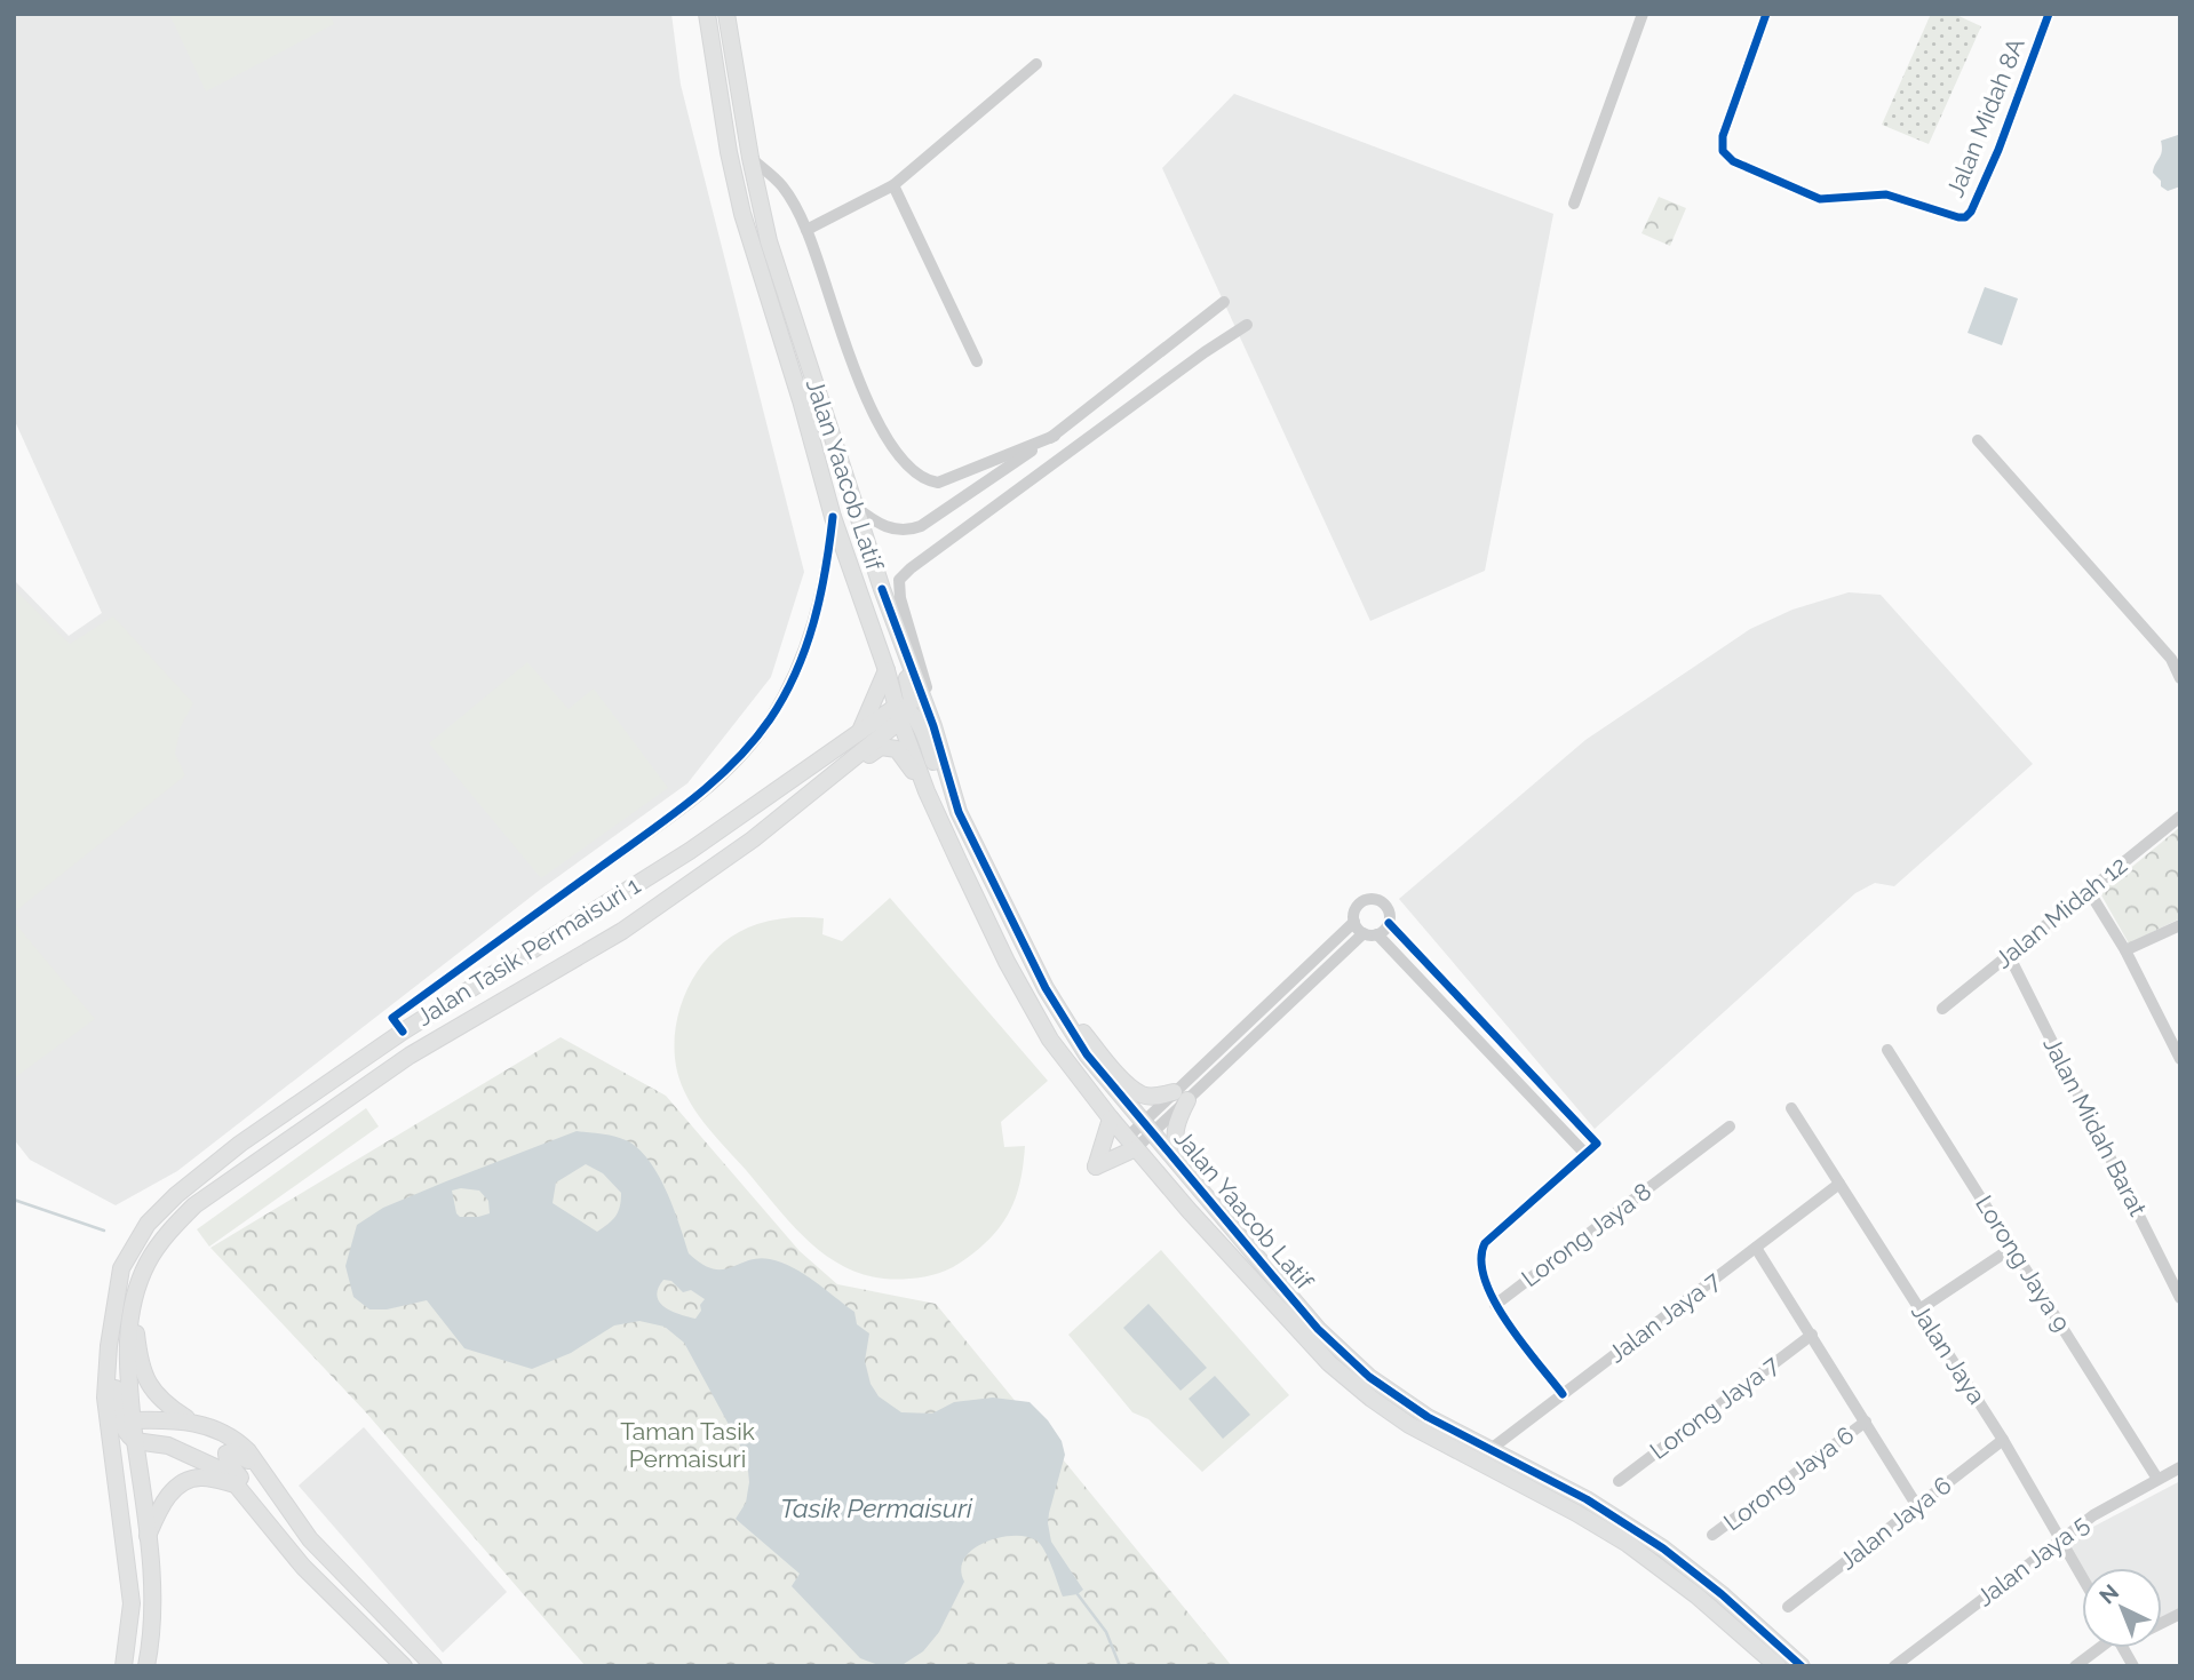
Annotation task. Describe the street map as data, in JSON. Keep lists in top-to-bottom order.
{
  "streets": {
    "main road": ["Jalan Yaacob Latif", "Jalan Tasik Permaisuri 1"],
    "street": [
      "Jalan Midah 8A",
      "Jalan Midah 12",
      "Jalan Midah Barat",
      "Lorong Jaya 8",
      "Lorong Jaya 9",
      "Jalan Jaya 7",
      "Jalan Jaya",
      "Lorong Jaya 7",
      "Lorong Jaya 6",
      "Jalan Jaya 6",
      "Jalan Jaya 5"
    ]
  },
  "crossings": [
    ["Jalan Yaacob Latif", "Jalan Tasik Permaisuri 1"],
    ["Jalan Yaacob Latif", "Jalan Jaya 7"],
    ["Jalan Midah 12", "Jalan Midah Barat"],
    ["Lorong Jaya 9", "Jalan Jaya 5"],
    ["Jalan Jaya 7", "Jalan Jaya"],
    ["Jalan Jaya", "Jalan Jaya 6"],
    ["Jalan Jaya", "Jalan Jaya 5"]
  ],
  "water": ["Tasik Permaisuri"],
  "parks": ["Taman Tasik Permaisuri"],
  "north": "top left"
}
